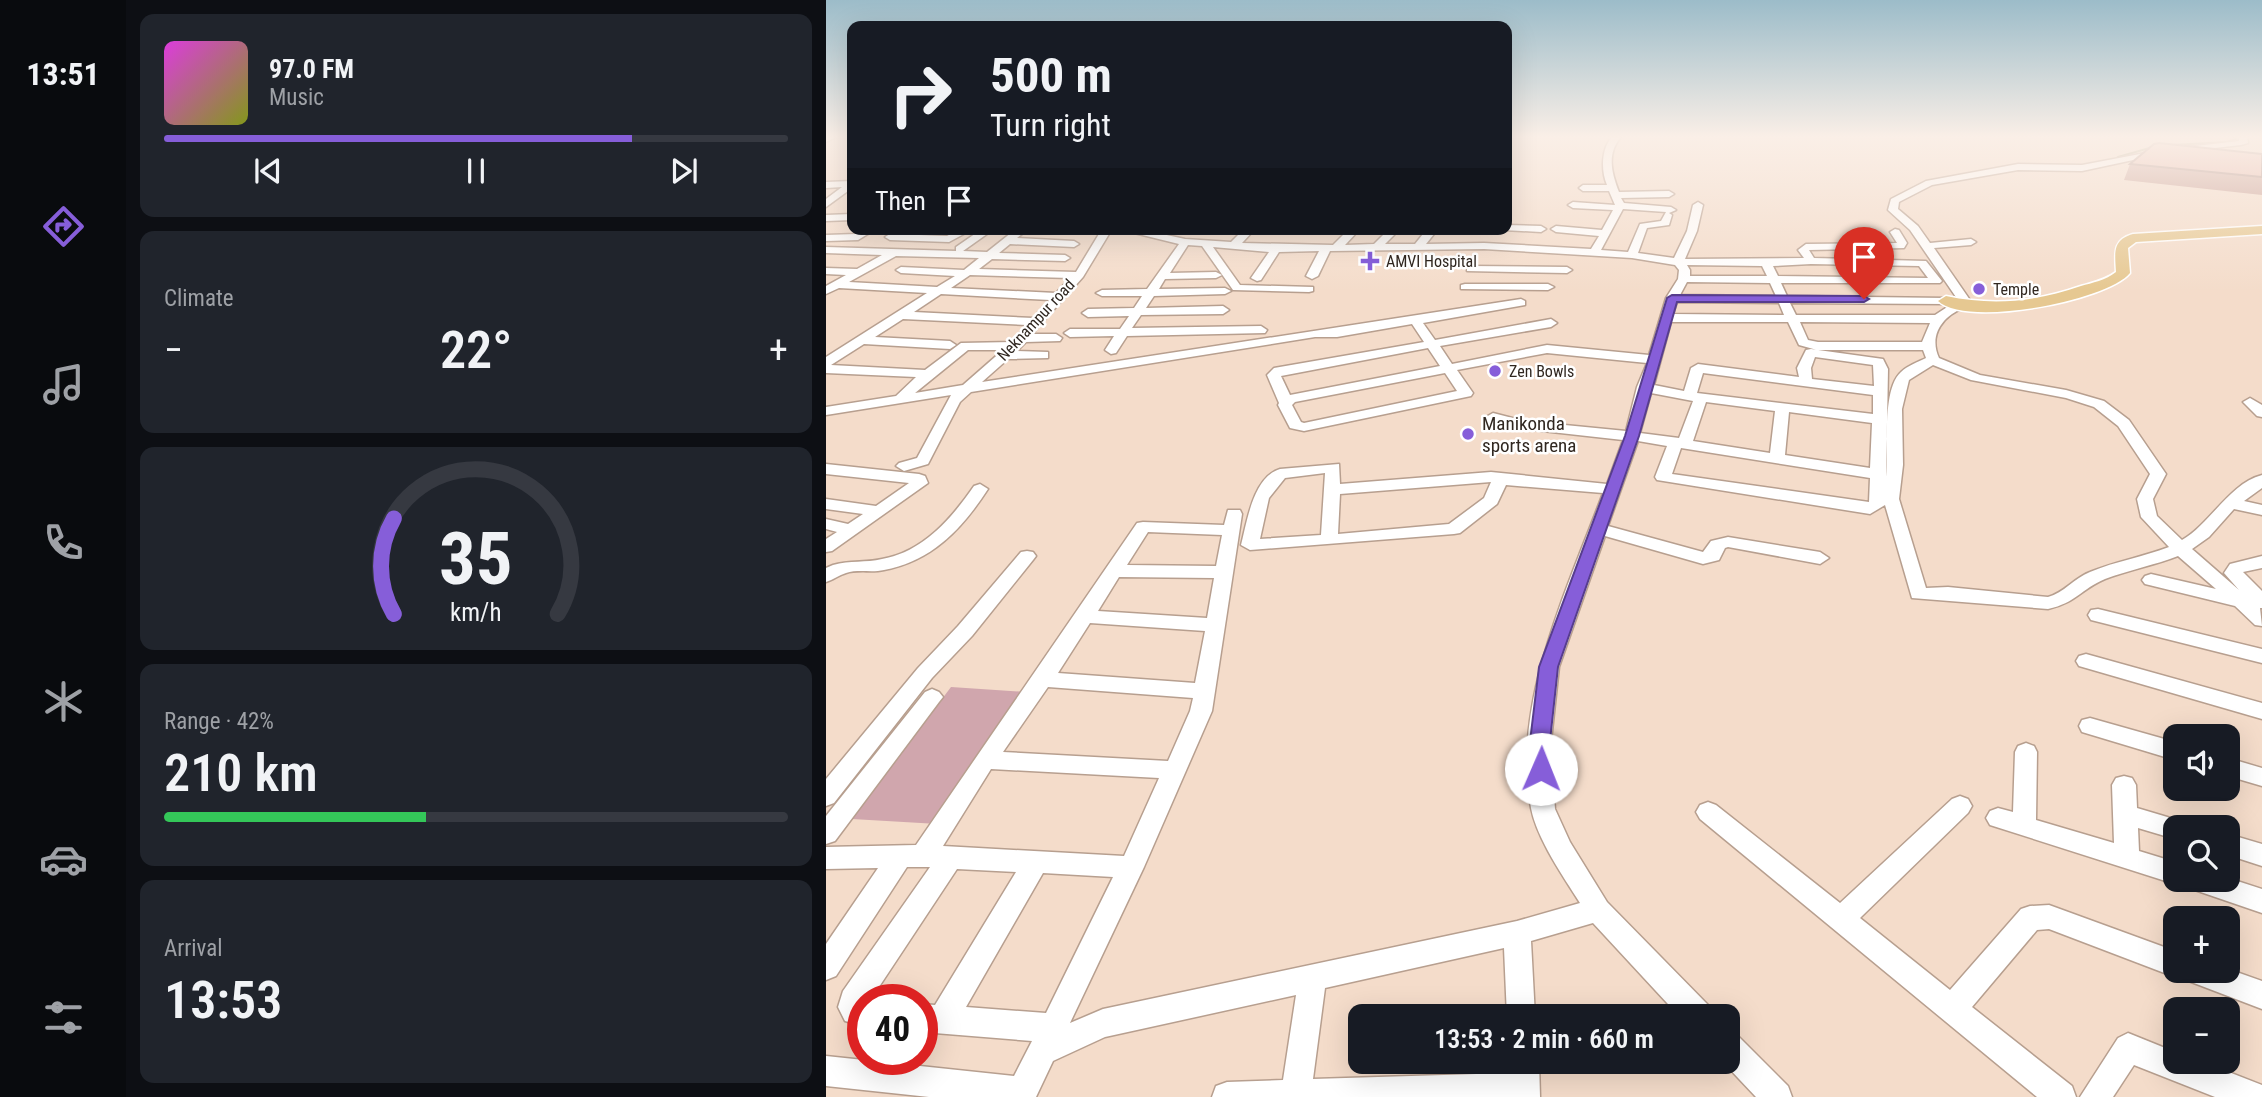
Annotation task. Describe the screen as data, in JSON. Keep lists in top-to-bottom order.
{
  "streets": {
    "street": ["Neknampur road"]
  },
  "places": {
    "health": ["AMVI Hospital"],
    "other": ["Temple", "Zen Bowls", "Manikonda sports arena"]
  },
  "page": {
    "tabs": "13:51",
    "turn": ["500 m", "Turn right"],
    "song": ["97.0 FM", "Music"],
    "then": "Then",
    "tile": [
      "Climate",
      ["Range · 42%", "210 km"],
      ["Arrival", "13:53"]
    ],
    "heat": ["−", "22°", "+"],
    "map_buttons": ["+", "−"],
    "limit": "40",
    "trip": "13:53 · 2 min · 660 m",
    "gauge": ["35", "km/h"]
  }
}
